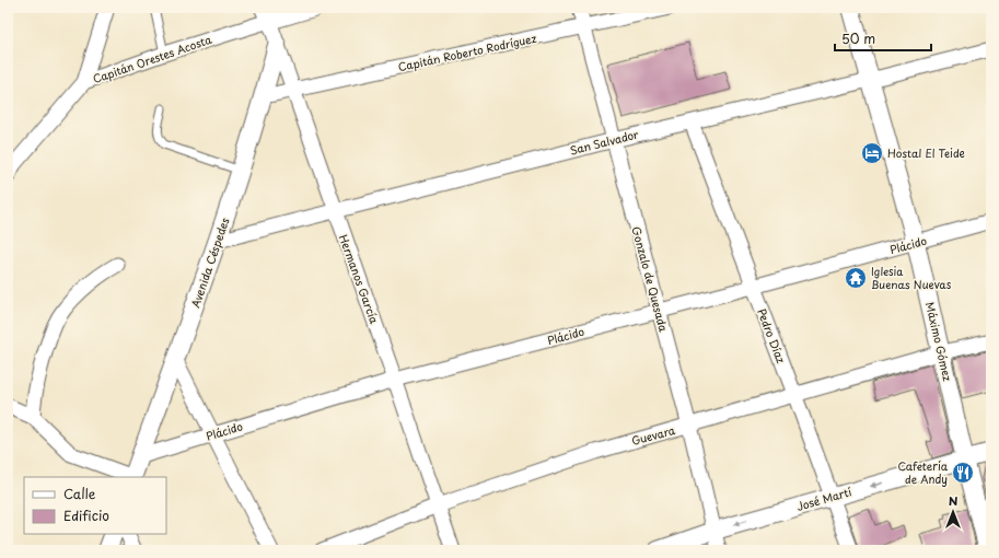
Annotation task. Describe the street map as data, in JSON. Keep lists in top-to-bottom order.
{
  "streets": {
    "street": [
      "Capitán Roberto Rodríguez",
      "Capitán Orestes Acosta",
      "San Salvador",
      "Plácido",
      "Avenida Céspedes",
      "Hermanos García",
      "Gonzalo de Quesada",
      "Pedro Díaz",
      "Máximo Gómez",
      "Guevara",
      "José Martí"
    ]
  },
  "crossings": [
    ["Capitán Roberto Rodríguez", "Avenida Céspedes"],
    ["Capitán Roberto Rodríguez", "Hermanos García"],
    ["Capitán Roberto Rodríguez", "Gonzalo de Quesada"],
    ["Capitán Orestes Acosta", "Hermanos García"],
    ["San Salvador", "Avenida Céspedes"],
    ["San Salvador", "Hermanos García"],
    ["San Salvador", "Gonzalo de Quesada"],
    ["San Salvador", "Pedro Díaz"],
    ["San Salvador", "Máximo Gómez"],
    ["Plácido", "Avenida Céspedes"],
    ["Plácido", "Hermanos García"],
    ["Plácido", "Gonzalo de Quesada"],
    ["Plácido", "Pedro Díaz"],
    ["Plácido", "Máximo Gómez"],
    ["Avenida Céspedes", "Hermanos García"],
    ["Hermanos García", "Guevara"],
    ["Gonzalo de Quesada", "Guevara"],
    ["Gonzalo de Quesada", "José Martí"],
    ["Pedro Díaz", "Guevara"],
    ["Pedro Díaz", "José Martí"],
    ["Máximo Gómez", "Guevara"],
    ["Máximo Gómez", "José Martí"]
  ],
  "one_way": ["José Martí"],
  "places": {
    "hotel": ["Hostal El Teide"],
    "temple": ["Iglesia Buenas Nuevas"],
    "restaurant": ["Cafetería de Andy"]
  },
  "legend": ["Calle", "Edificio"],
  "scale_bar": "50 m",
  "north": "top"
}
